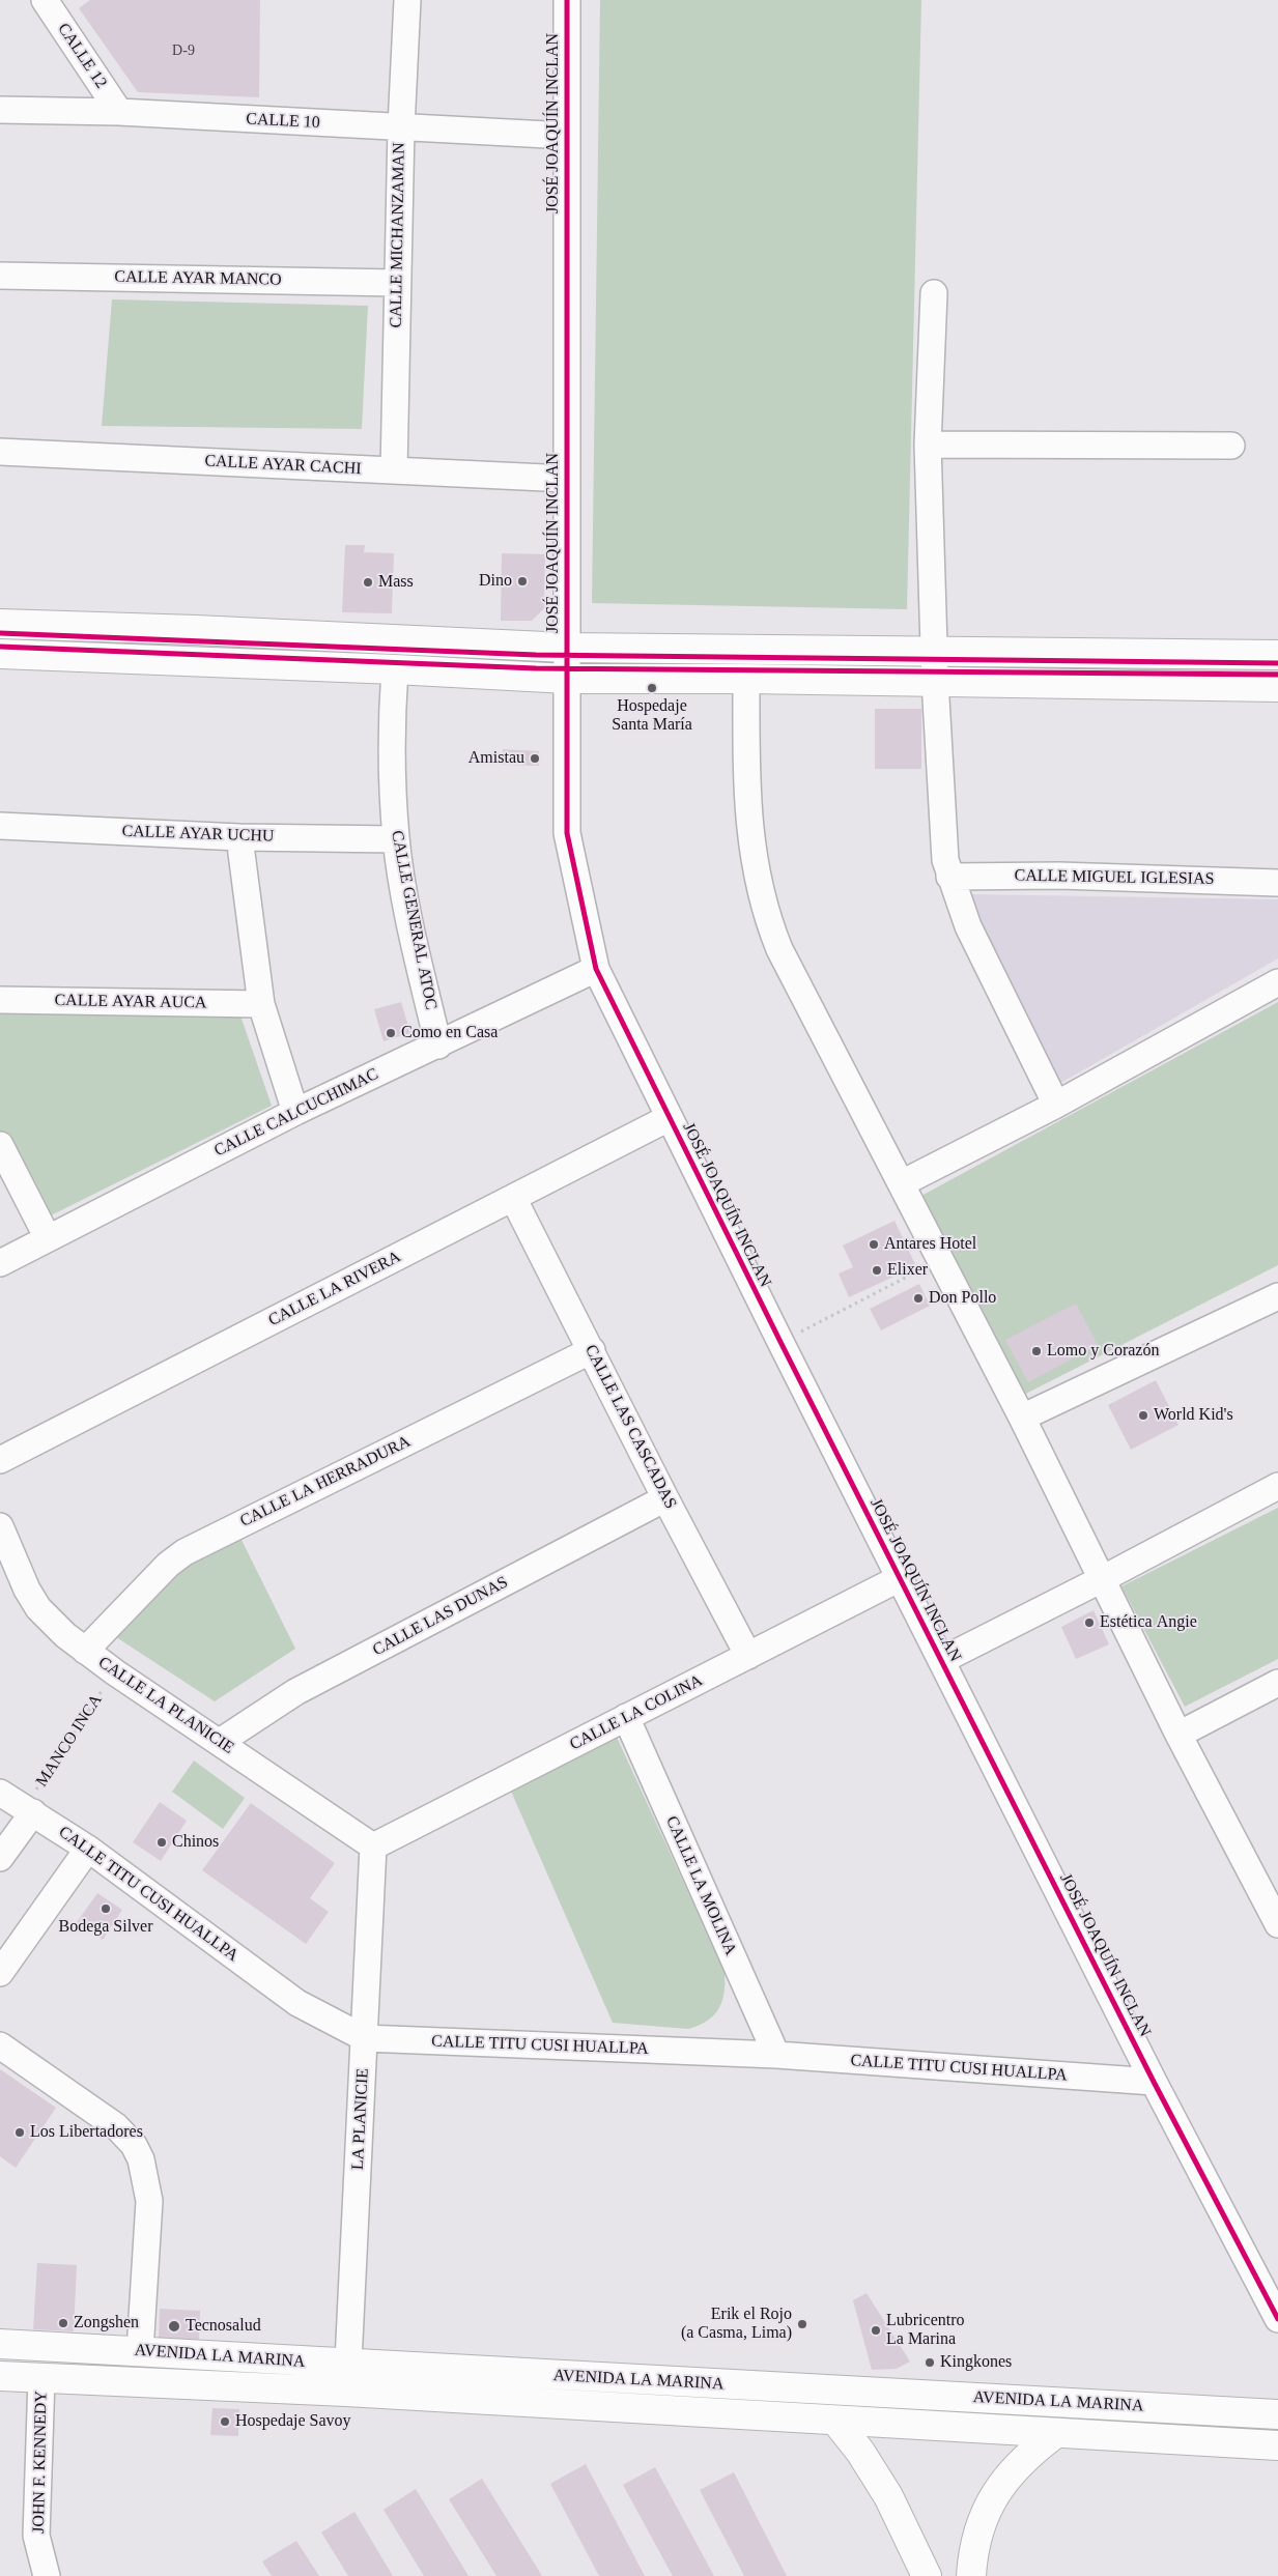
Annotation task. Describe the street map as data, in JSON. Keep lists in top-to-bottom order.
{
  "streets": {
    "street": [
      "CALLE 12",
      "CALLE 10",
      "JOSÉ JOAQUÍN INCLAN",
      "CALLE MICHANZAMAN",
      "CALLE AYAR MANCO",
      "CALLE AYAR CACHI",
      "CALLE AYAR UCHU",
      "CALLE MIGUEL IGLESIAS",
      "CALLE GENERAL ATOC",
      "CALLE AYAR AUCA",
      "CALLE CALCUCHIMAC",
      "CALLE LA RIVERA",
      "CALLE LAS CASCADAS",
      "CALLE LA HERRADURA",
      "CALLE LAS DUNAS",
      "CALLE LA PLANICIE",
      "CALLE LA COLINA",
      "CALLE LA MOLINA",
      "CALLE TITU CUSI HUALLPA",
      "LA PLANICIE",
      "AVENIDA LA MARINA",
      "JOHN F. KENNEDY"
    ],
    "path": ["MANCO INCA"]
  },
  "crossings": [
    ["CALLE 12", "CALLE 10"],
    ["CALLE 10", "JOSÉ JOAQUÍN INCLAN"],
    ["CALLE 10", "CALLE MICHANZAMAN"],
    ["JOSÉ JOAQUÍN INCLAN", "CALLE AYAR CACHI"],
    ["JOSÉ JOAQUÍN INCLAN", "CALLE CALCUCHIMAC"],
    ["JOSÉ JOAQUÍN INCLAN", "CALLE LA RIVERA"],
    ["JOSÉ JOAQUÍN INCLAN", "CALLE LA COLINA"],
    ["JOSÉ JOAQUÍN INCLAN", "CALLE TITU CUSI HUALLPA"],
    ["CALLE MICHANZAMAN", "CALLE AYAR MANCO"],
    ["CALLE MICHANZAMAN", "CALLE AYAR CACHI"],
    ["CALLE AYAR UCHU", "CALLE GENERAL ATOC"],
    ["CALLE GENERAL ATOC", "CALLE CALCUCHIMAC"],
    ["CALLE LA RIVERA", "CALLE LAS CASCADAS"],
    ["CALLE LAS CASCADAS", "CALLE LA HERRADURA"],
    ["CALLE LAS CASCADAS", "CALLE LAS DUNAS"],
    ["CALLE LAS CASCADAS", "CALLE LA COLINA"],
    ["CALLE LA HERRADURA", "CALLE LA PLANICIE"],
    ["CALLE LAS DUNAS", "CALLE LA PLANICIE"],
    ["CALLE LA PLANICIE", "CALLE LA COLINA"],
    ["CALLE LA PLANICIE", "MANCO INCA"],
    ["CALLE LA PLANICIE", "LA PLANICIE"],
    ["CALLE LA COLINA", "CALLE LA MOLINA"],
    ["CALLE LA COLINA", "LA PLANICIE"],
    ["MANCO INCA", "CALLE TITU CUSI HUALLPA"],
    ["CALLE LA MOLINA", "CALLE TITU CUSI HUALLPA"],
    ["CALLE TITU CUSI HUALLPA", "LA PLANICIE"],
    ["LA PLANICIE", "AVENIDA LA MARINA"],
    ["AVENIDA LA MARINA", "JOHN F. KENNEDY"]
  ],
  "places": [
    "Dino",
    "Mass",
    "Hospedaje Santa María",
    "Amistau",
    "Como en Casa",
    "Antares Hotel",
    "Elixer",
    "Don Pollo",
    "Lomo y Corazón",
    "World Kid's",
    "Estética Angie",
    "Chinos",
    "Bodega Silver",
    "Los Libertadores",
    "Zongshen",
    "Erik el Rojo (a Casma, Lima)",
    "Tecnosalud",
    "Lubricentro La Marina",
    "Kingkones",
    "Hospedaje Savoy"
  ],
  "house_numbers": ["D-9"]
}
